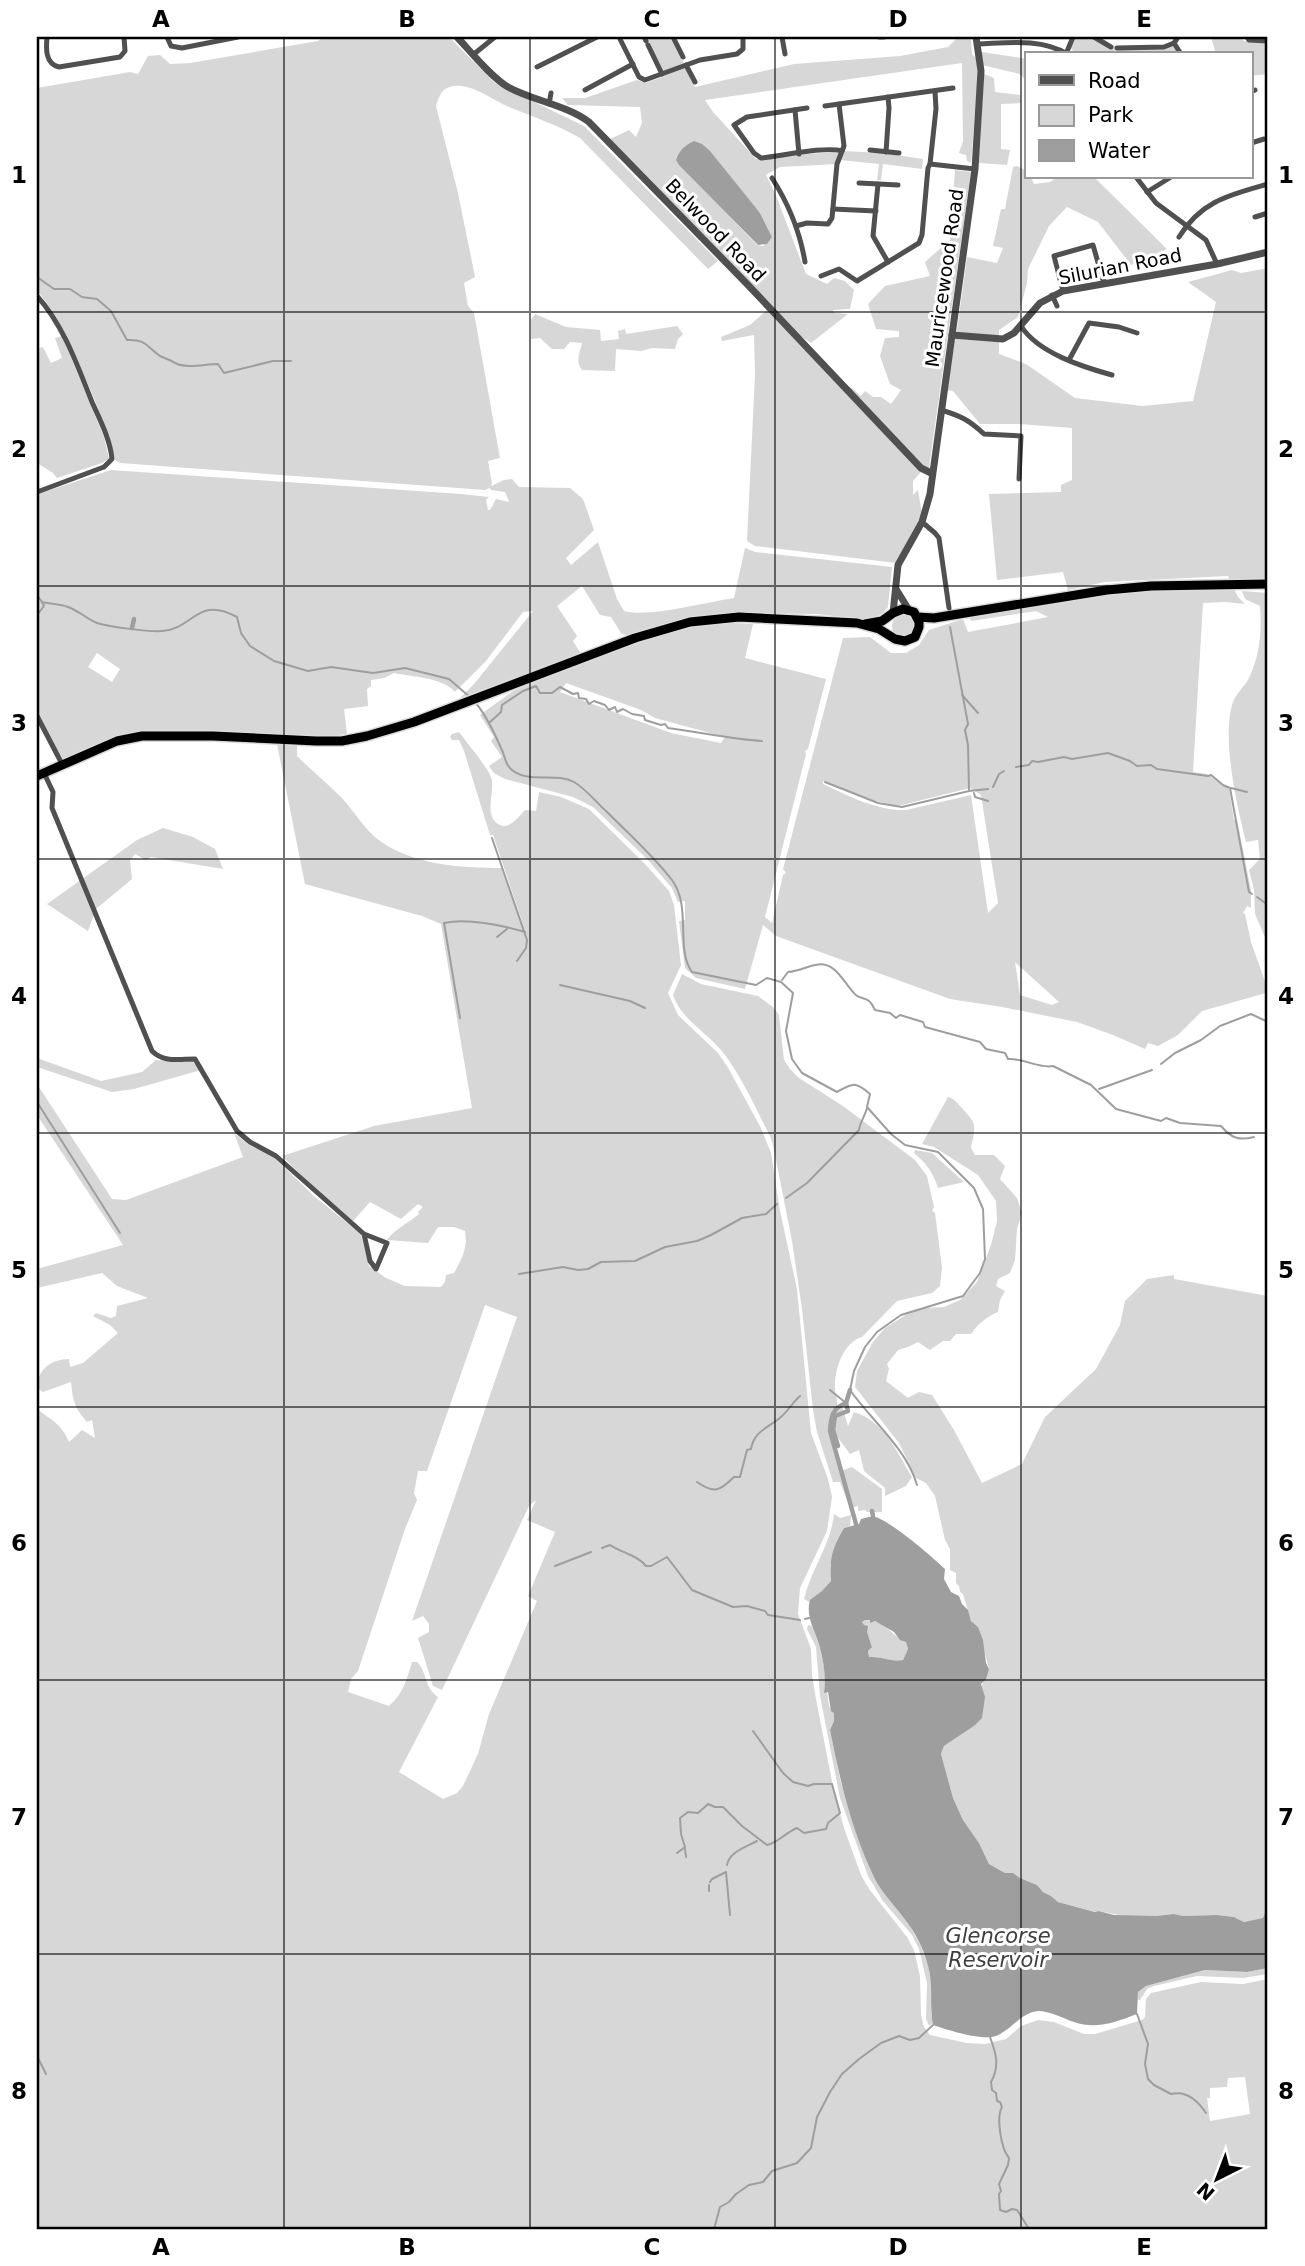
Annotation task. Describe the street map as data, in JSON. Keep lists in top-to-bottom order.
{
  "streets": {
    "street": ["Belwood Road", "Silurian Road", "Mauricewood Road"]
  },
  "crossings": [
    ["Belwood Road", "Mauricewood Road"],
    ["Silurian Road", "Mauricewood Road"]
  ],
  "water": ["Glencorse Reservoir"],
  "legend": ["Road", "Park", "Water"],
  "north": "bottom left",
  "grid": {
    "columns": [
      "A",
      "B",
      "C",
      "D",
      "E"
    ],
    "rows": [
      "1",
      "2",
      "3",
      "4",
      "5",
      "6",
      "7",
      "8"
    ]
  }
}
